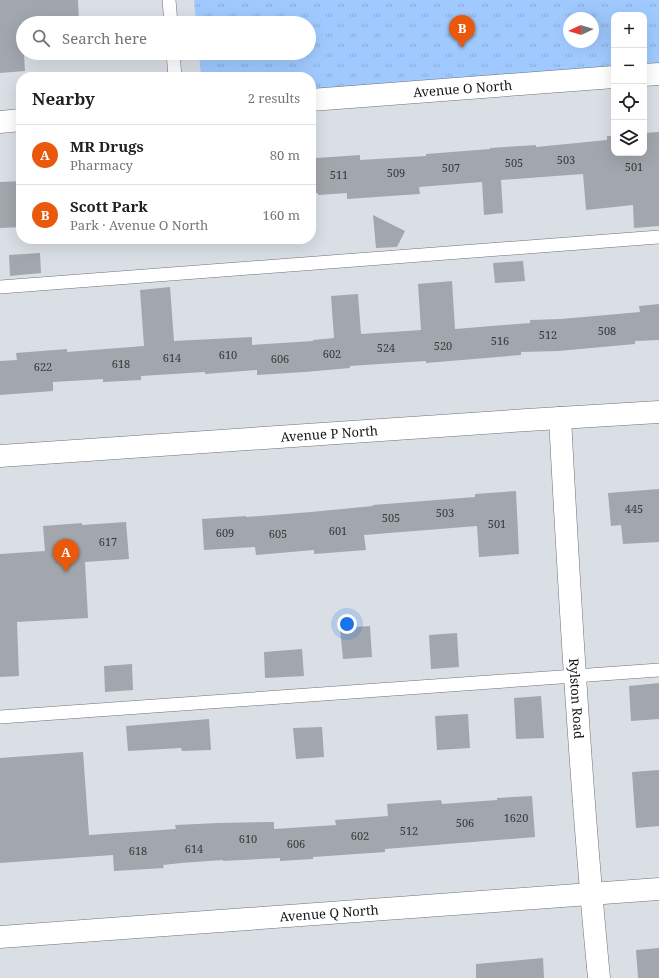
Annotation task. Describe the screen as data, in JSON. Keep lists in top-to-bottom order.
{
  "streets": {
    "street": [
      "Avenue O North",
      "Avenue P North",
      "Rylston Road",
      "Avenue Q North"
    ]
  },
  "crossings": [
    ["Avenue P North", "Rylston Road"],
    ["Rylston Road", "Avenue Q North"]
  ],
  "house_numbers": [
    "503",
    "505",
    "501",
    "507",
    "509",
    "511",
    "508",
    "512",
    "516",
    "520",
    "524",
    "602",
    "610",
    "614",
    "606",
    "618",
    "622",
    "445",
    "503",
    "505",
    "501",
    "601",
    "609",
    "605",
    "617",
    "1620",
    "506",
    "512",
    "602",
    "610",
    "606",
    "614",
    "618"
  ],
  "north": "left",
  "page": {
    "map_buttons": ["+", "−"],
    "pins": ["B", "A"],
    "search": "Search here",
    "heading": ["Nearby", "2 results"],
    "list": [
      {
        "mark": "A",
        "name": "MR Drugs",
        "note": "Pharmacy",
        "value": "80 m"
      },
      {
        "mark": "B",
        "name": "Scott Park",
        "note": "Park · Avenue O North",
        "value": "160 m"
      }
    ]
  }
}
